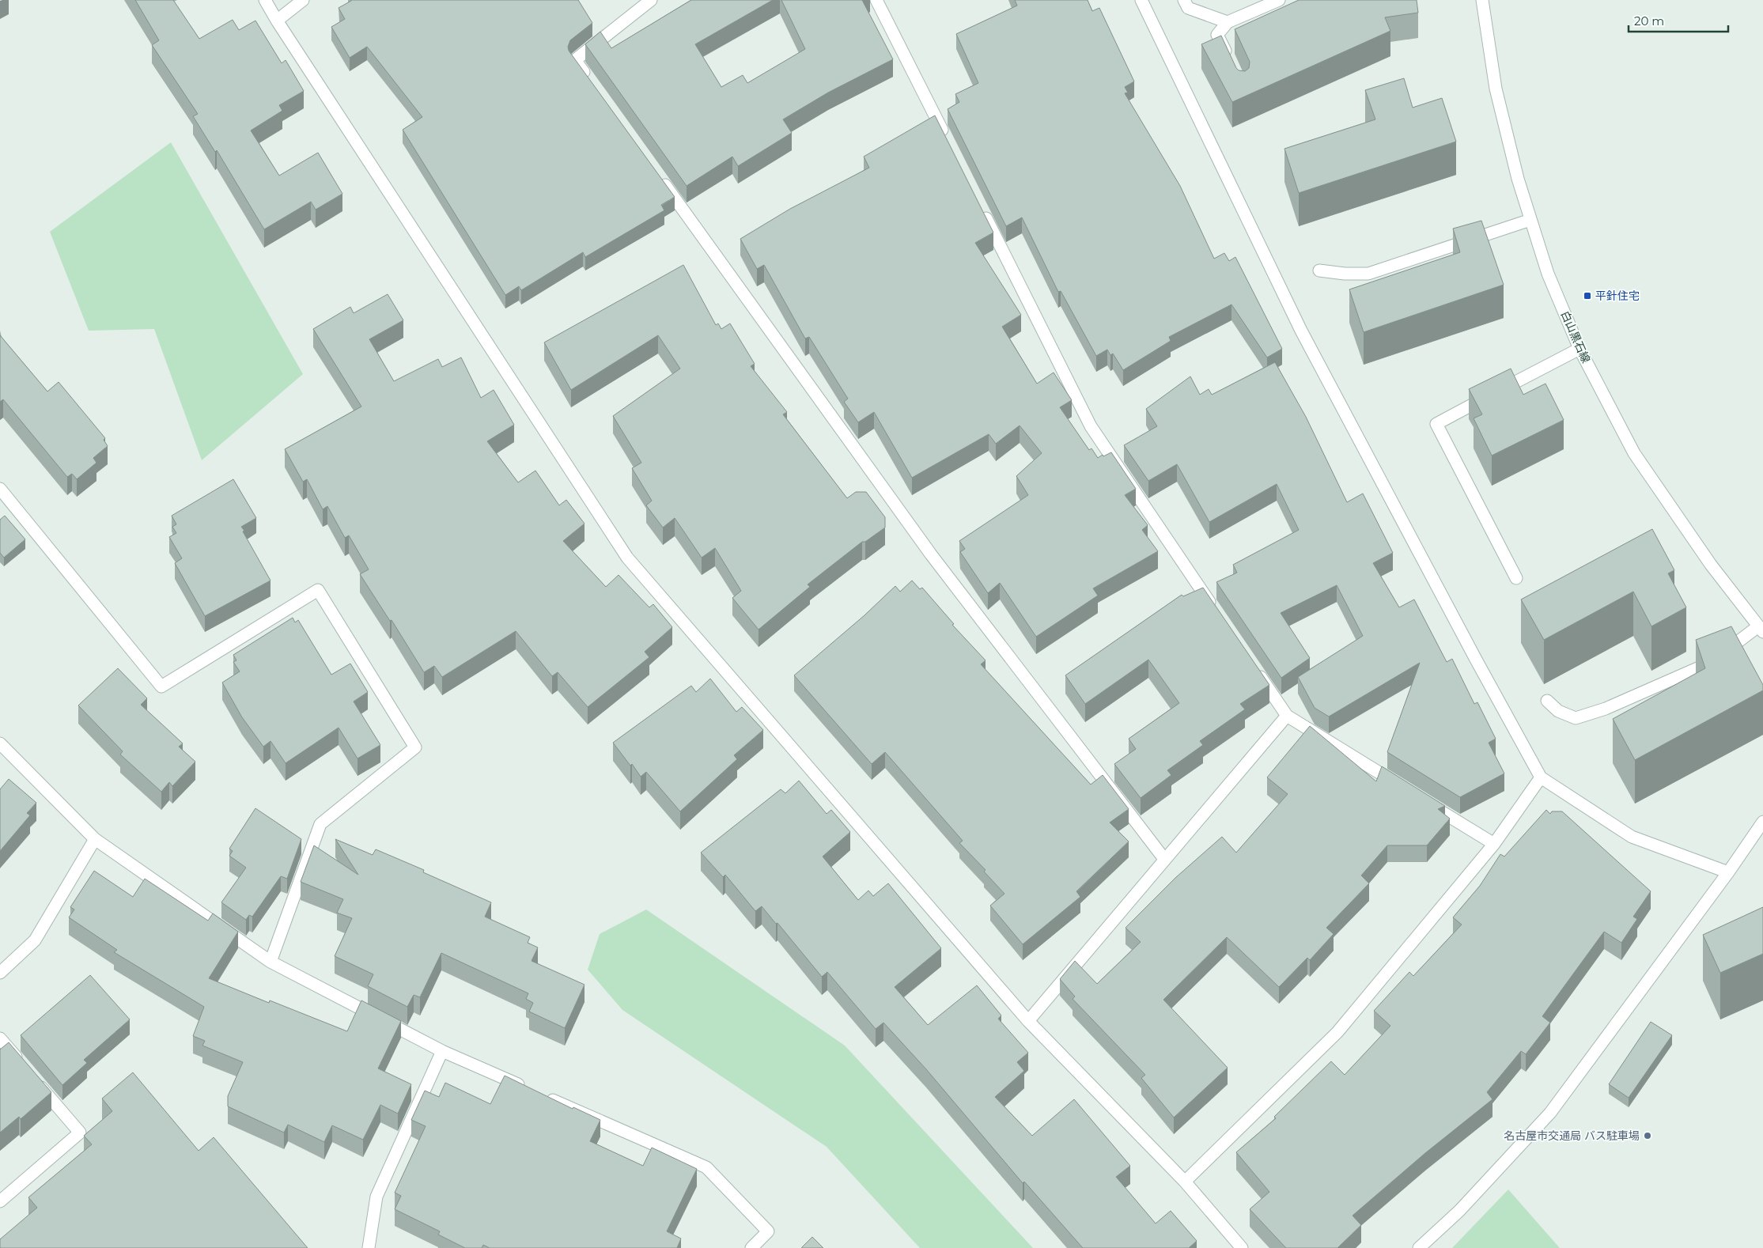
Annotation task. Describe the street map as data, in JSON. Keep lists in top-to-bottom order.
{
  "streets": {
    "street": ["白山黒石線"]
  },
  "places": {
    "transit": ["平針住宅"],
    "other": ["名古屋市交通局 バス駐車場"]
  },
  "scale_bar": "20 m"
}
